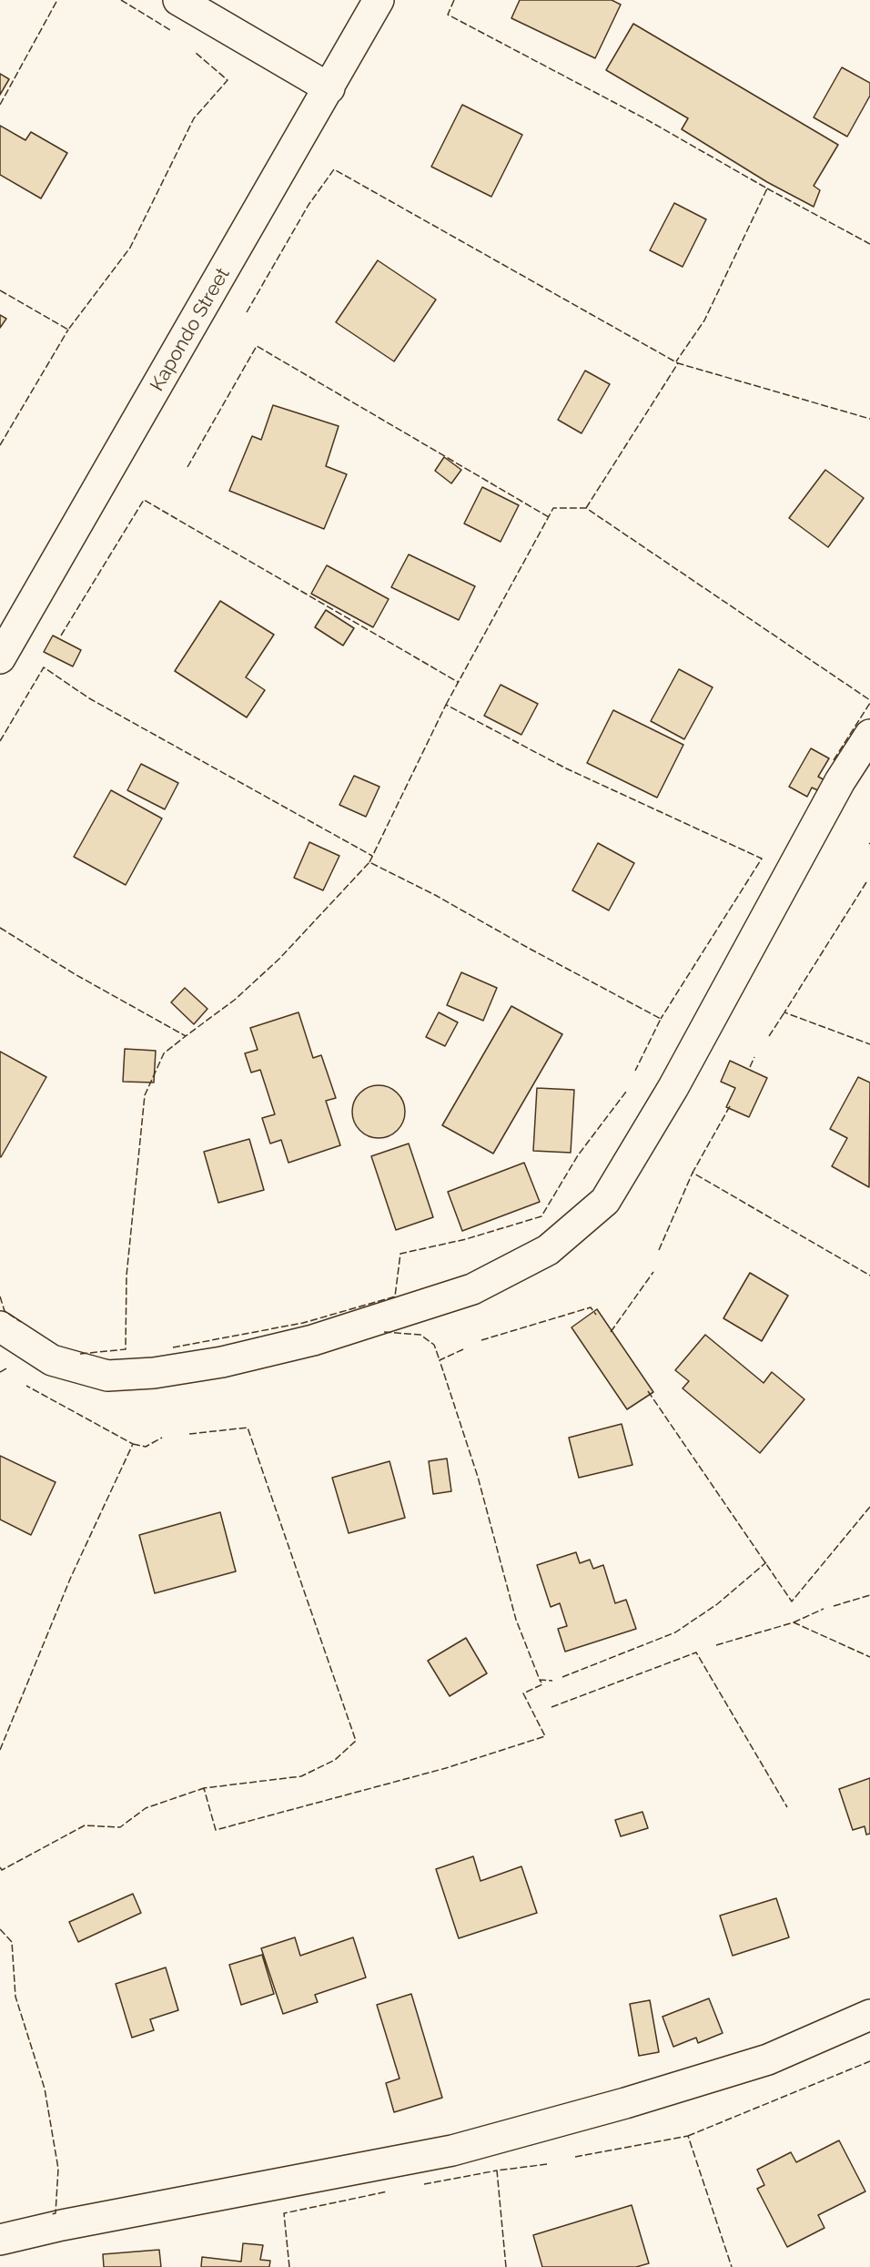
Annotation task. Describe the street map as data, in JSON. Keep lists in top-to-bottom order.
{
  "streets": {
    "street": ["Kapondo Street"]
  }
}
